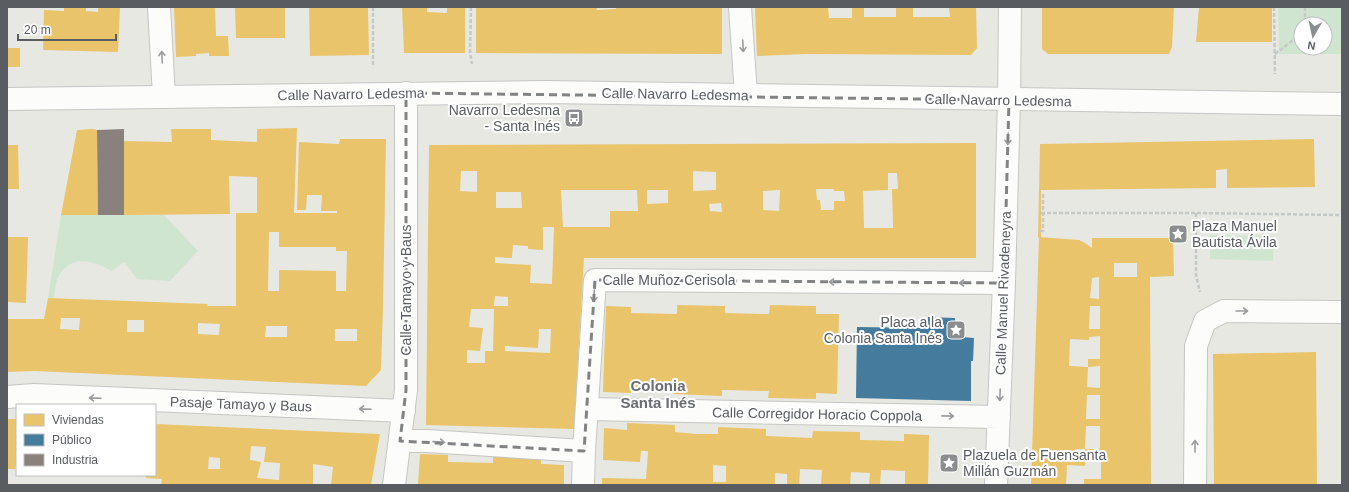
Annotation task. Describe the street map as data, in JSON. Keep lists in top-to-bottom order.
{
  "streets": {
    "street": [
      "Calle Navarro Ledesma",
      "Calle Muñoz Cerisola",
      "Calle Tamayo y Baus",
      "Calle Manuel Rivadeneyra",
      "Pasaje Tamayo y Baus",
      "Calle Corregidor Horacio Coppola"
    ]
  },
  "crossings": [
    ["Calle Navarro Ledesma", "Calle Tamayo y Baus"],
    ["Calle Navarro Ledesma", "Calle Manuel Rivadeneyra"],
    ["Calle Muñoz Cerisola", "Calle Manuel Rivadeneyra"],
    ["Calle Muñoz Cerisola", "Calle Corregidor Horacio Coppola"],
    ["Calle Tamayo y Baus", "Pasaje Tamayo y Baus"],
    ["Calle Manuel Rivadeneyra", "Calle Corregidor Horacio Coppola"]
  ],
  "one_way": [
    "Calle Muñoz Cerisola",
    "Calle Manuel Rivadeneyra",
    "Pasaje Tamayo y Baus",
    "Calle Corregidor Horacio Coppola"
  ],
  "districts": ["Colonia Santa Inés"],
  "places": {
    "bus stop": ["Navarro Ledesma - Santa Inés"],
    "place": ["Plaza Manuel Bautista Ávila", "Placa a la Colonia Santa Inés", "Plazuela de Fuensanta Millán Guzmán"]
  },
  "legend": ["Viviendas", "Público", "Industria"],
  "scale_bar": "20 m",
  "north": "bottom"
}
